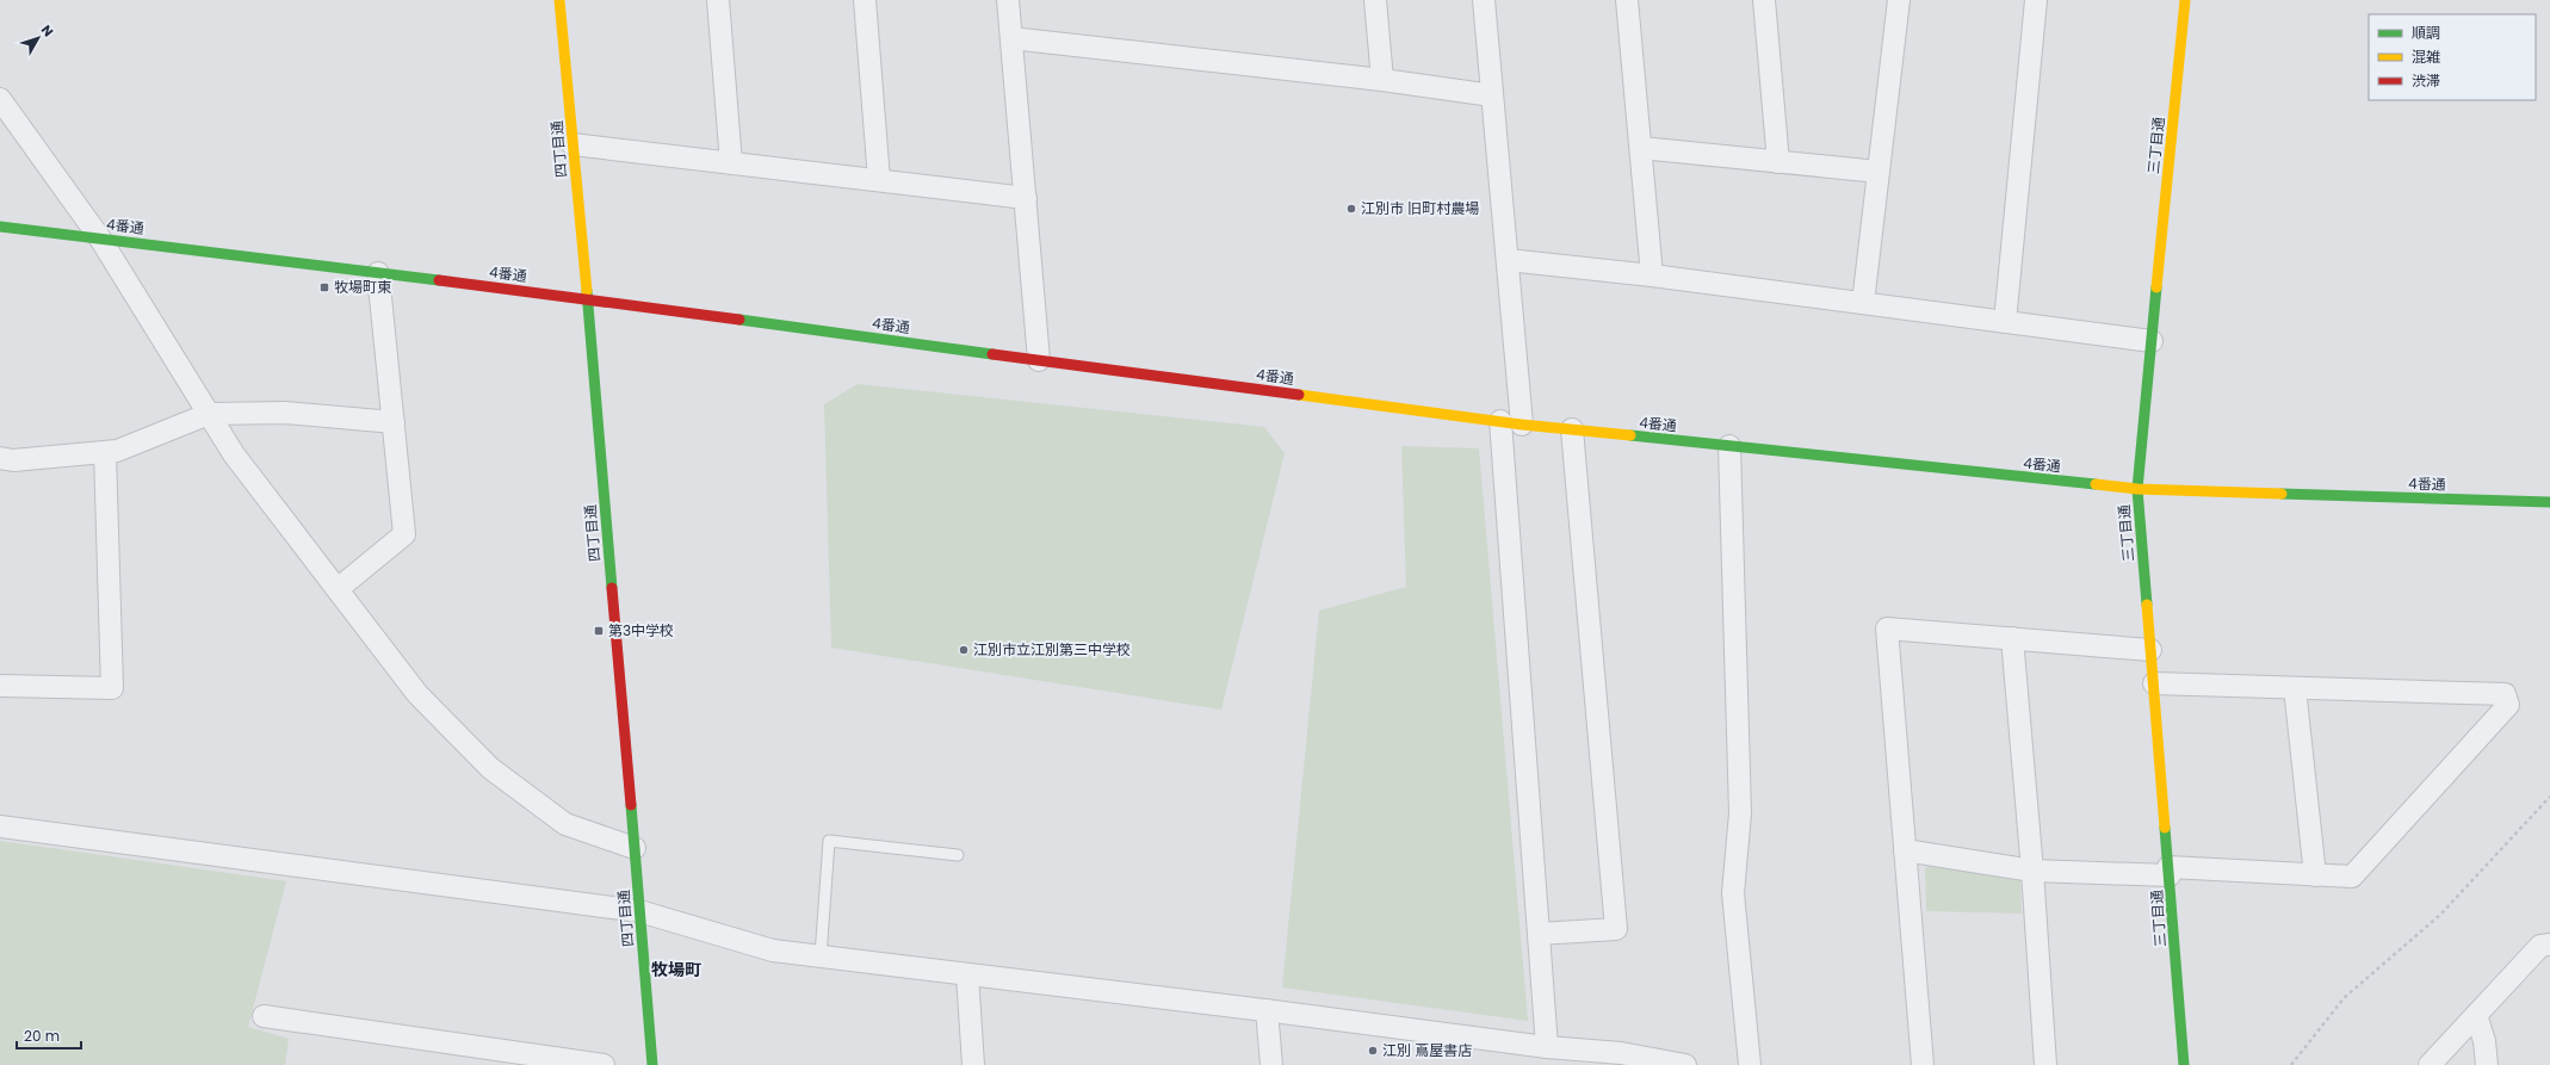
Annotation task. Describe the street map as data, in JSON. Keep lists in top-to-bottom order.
{
  "streets": {
    "street": ["三丁目通", "四丁目通", "4番通"]
  },
  "crossings": [
    ["三丁目通", "4番通"],
    ["四丁目通", "4番通"]
  ],
  "districts": ["牧場町"],
  "places": {
    "other": ["江別市 旧町村農場", "江別市立江別第三中学校", "江別 蔦屋書店"],
    "transit": ["牧場町東", "第3中学校"]
  },
  "legend": ["順調", "混雑", "渋滞"],
  "scale_bar": "20 m",
  "north": "top right"
}
